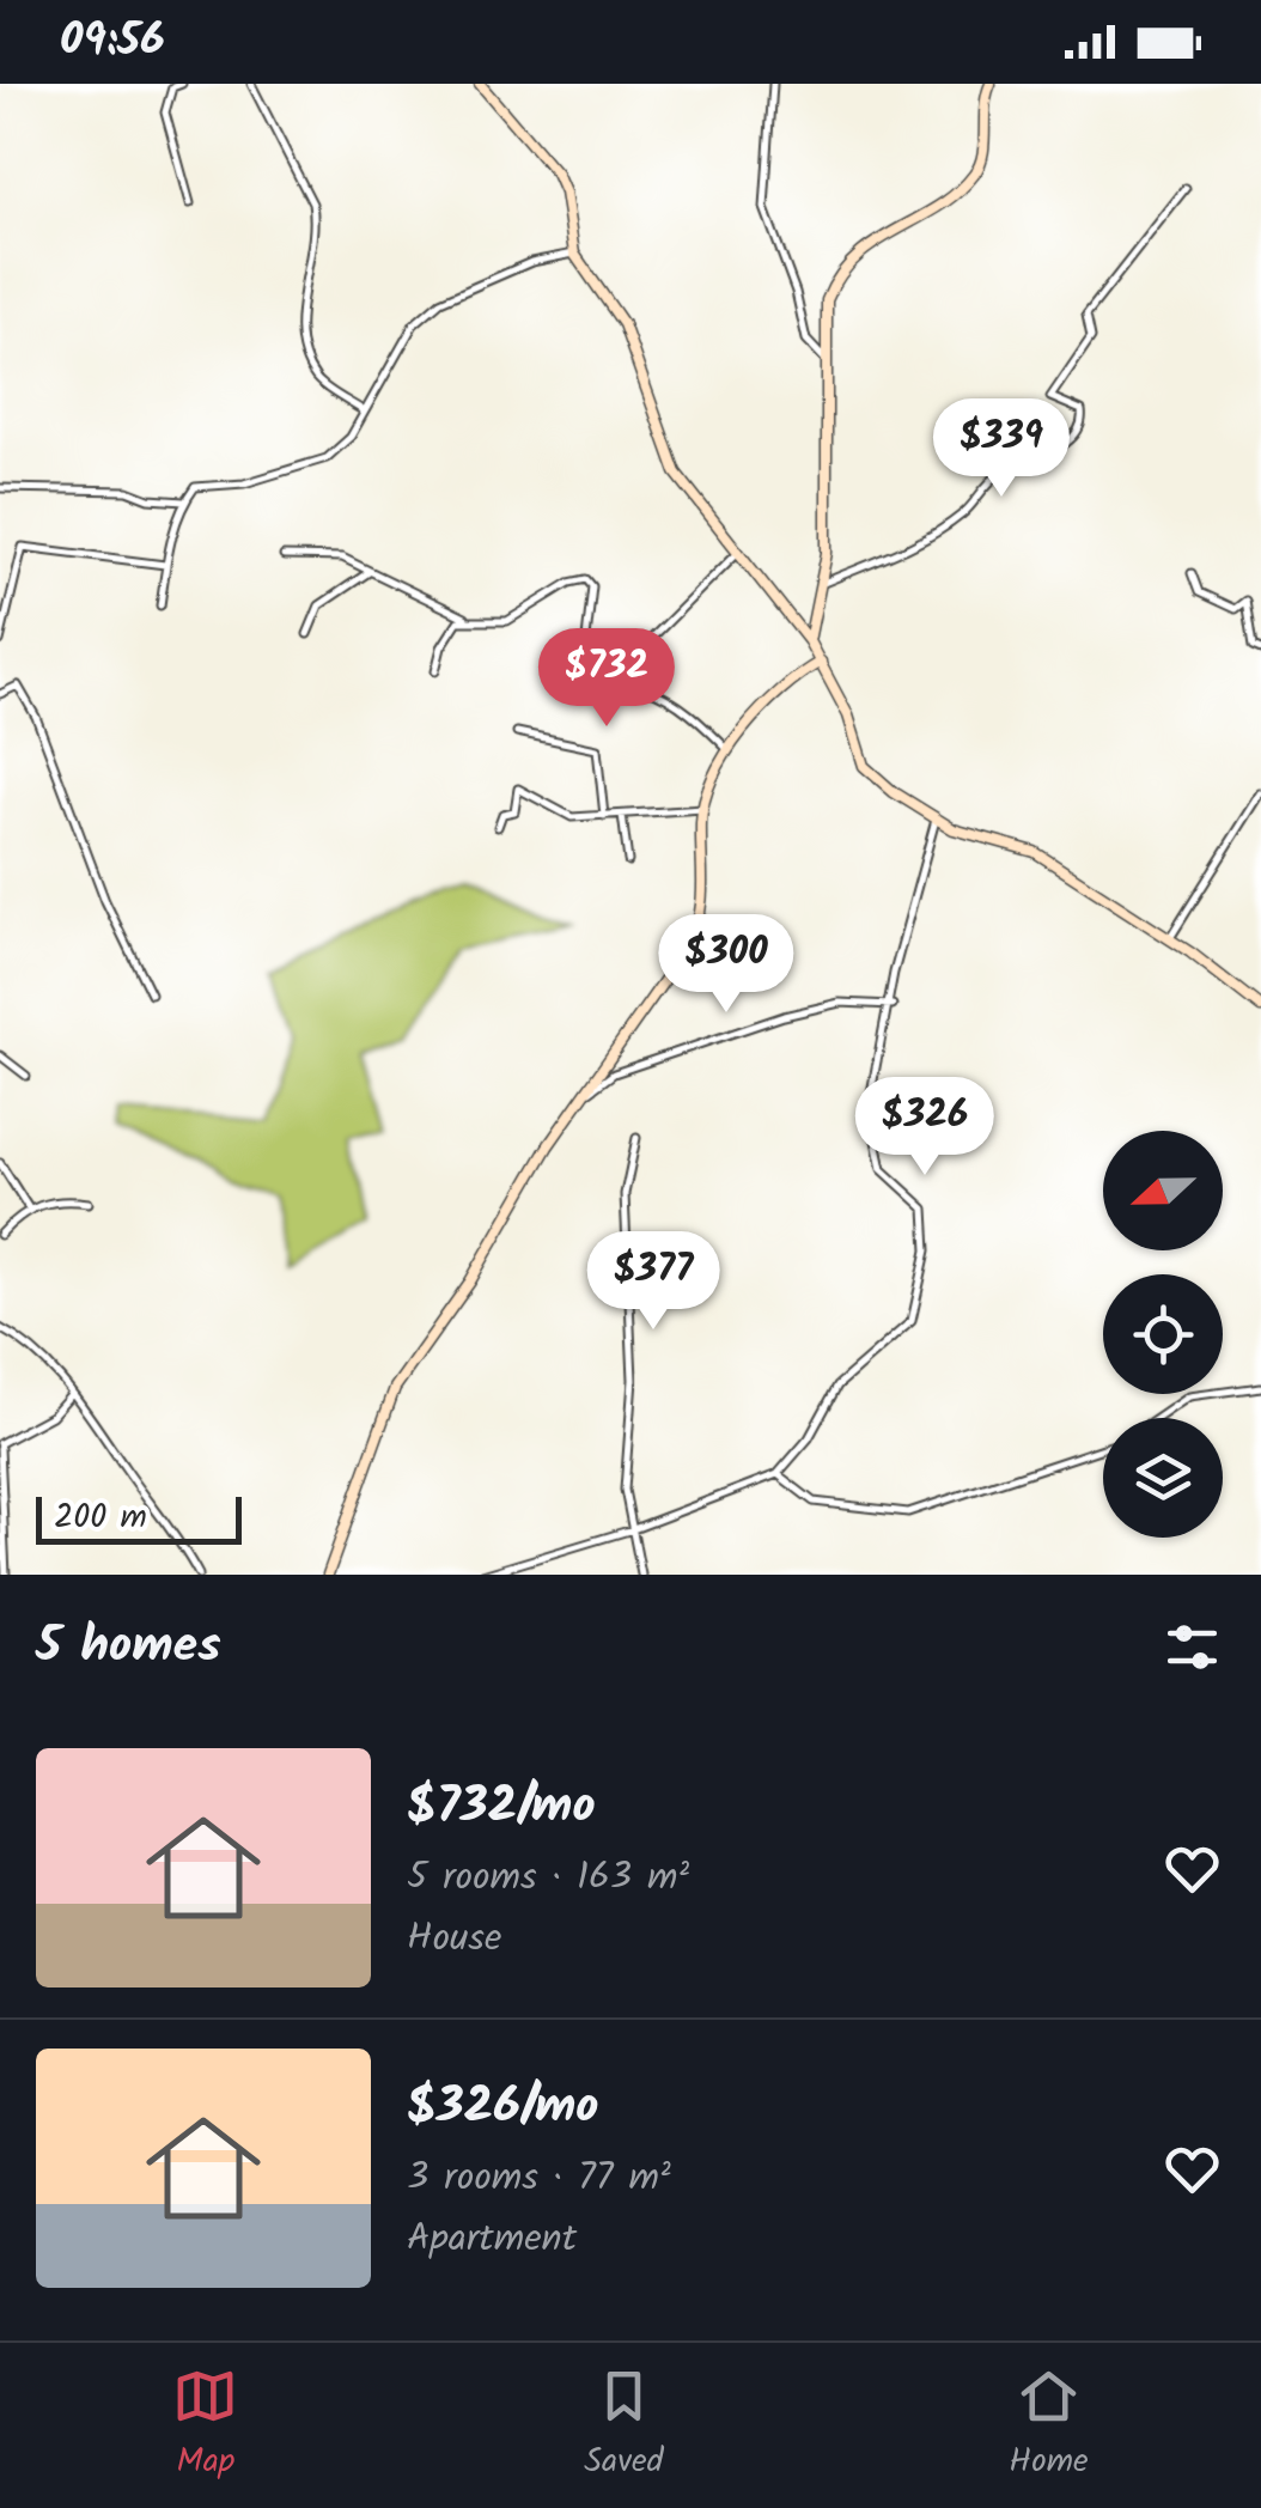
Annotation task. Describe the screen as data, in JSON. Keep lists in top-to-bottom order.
{
  "scale_bar": "200 m",
  "north": "left",
  "page": {
    "status": "09:56",
    "price": [
      "$339",
      "$732",
      "$300",
      "$326",
      "$377"
    ],
    "scale": "200 m",
    "heading": "5 homes",
    "list": [
      {
        "name": "$732/mo",
        "note": "5 rooms · 163 m² · House"
      },
      {
        "name": "$326/mo",
        "note": "3 rooms · 77 m² · Apartment"
      }
    ],
    "tabs": ["Map", "Saved", "Home"]
  }
}
